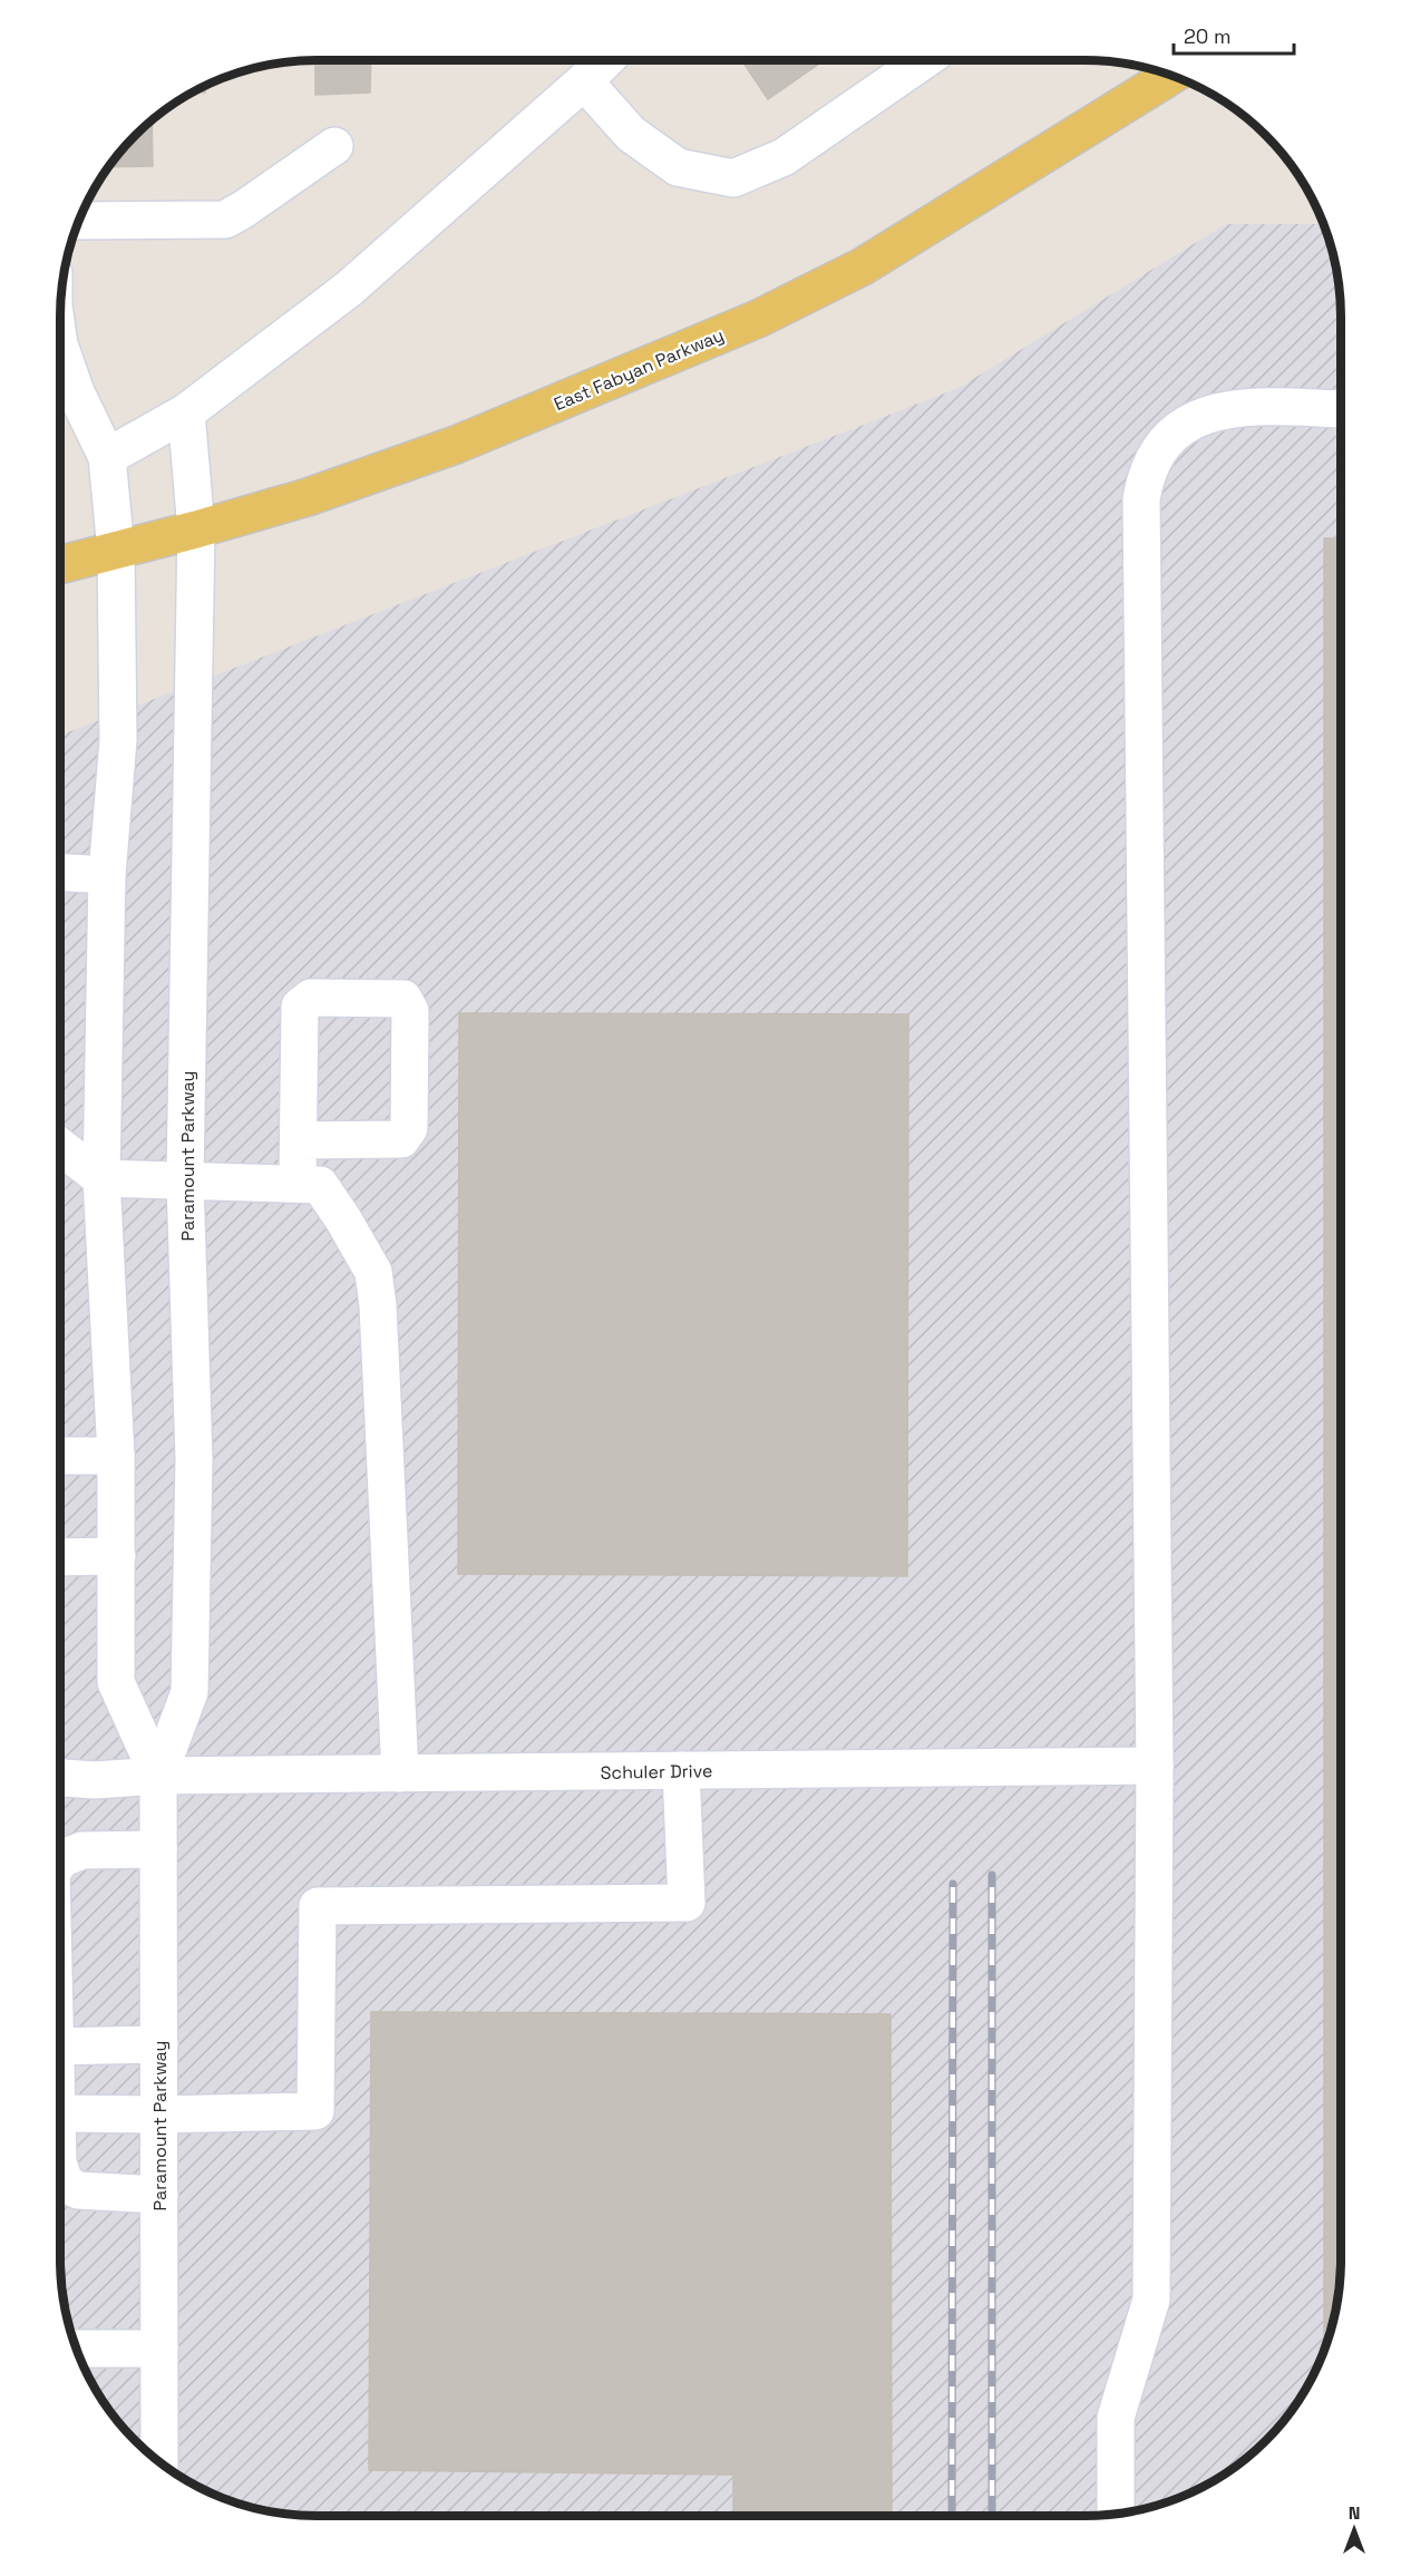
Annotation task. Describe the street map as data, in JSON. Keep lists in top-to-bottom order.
{
  "streets": {
    "main road": ["East Fabyan Parkway"],
    "street": ["Paramount Parkway", "Schuler Drive"]
  },
  "crossings": [
    ["East Fabyan Parkway", "Paramount Parkway"],
    ["Paramount Parkway", "Schuler Drive"]
  ],
  "scale_bar": "20 m",
  "north": "top"
}
